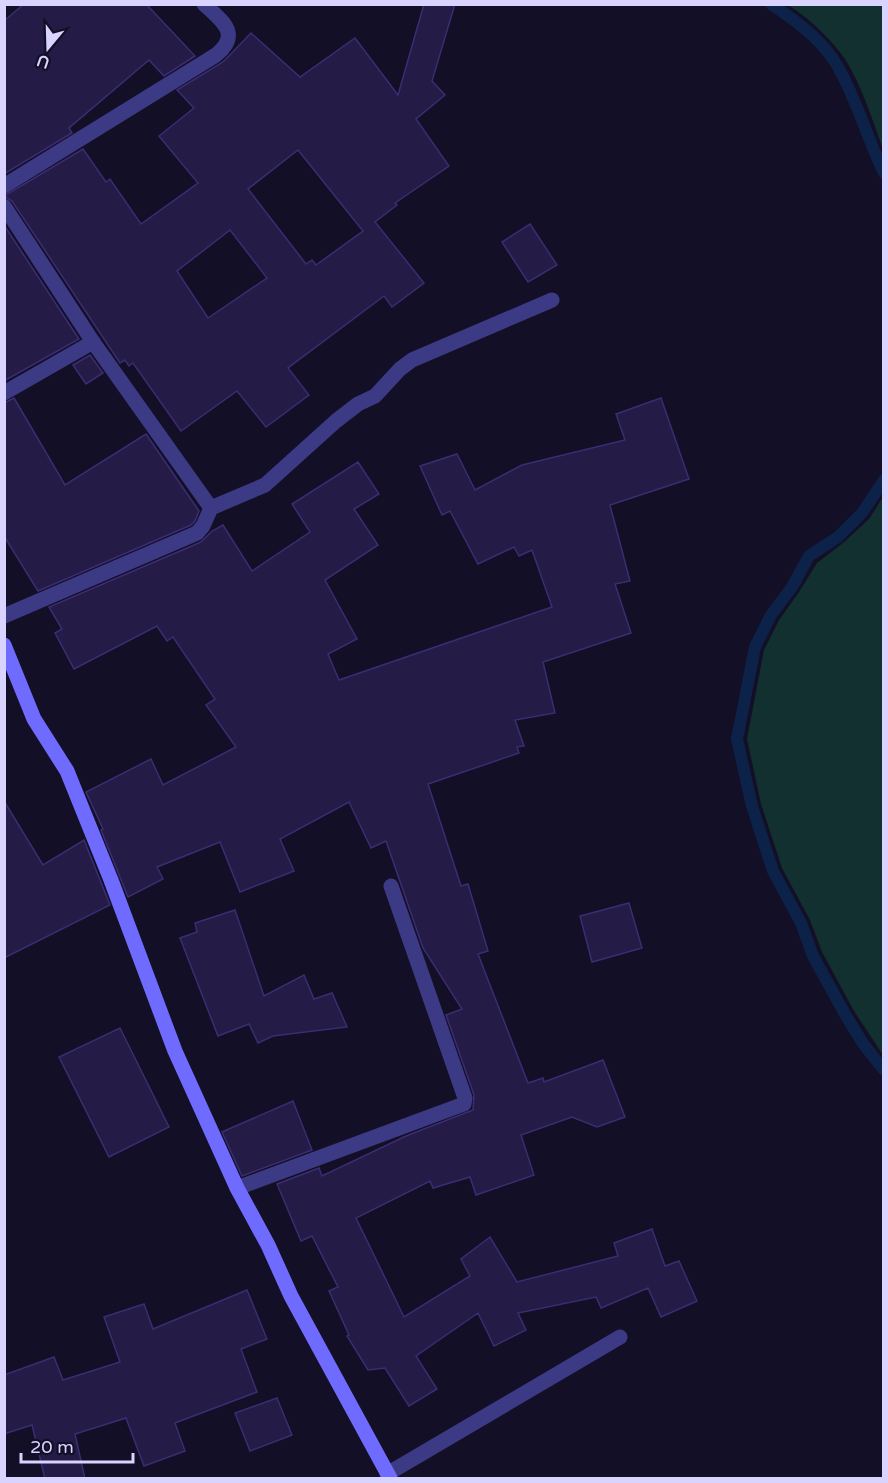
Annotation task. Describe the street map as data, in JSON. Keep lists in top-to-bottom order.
{
  "scale_bar": "20 m",
  "north": "bottom"
}
